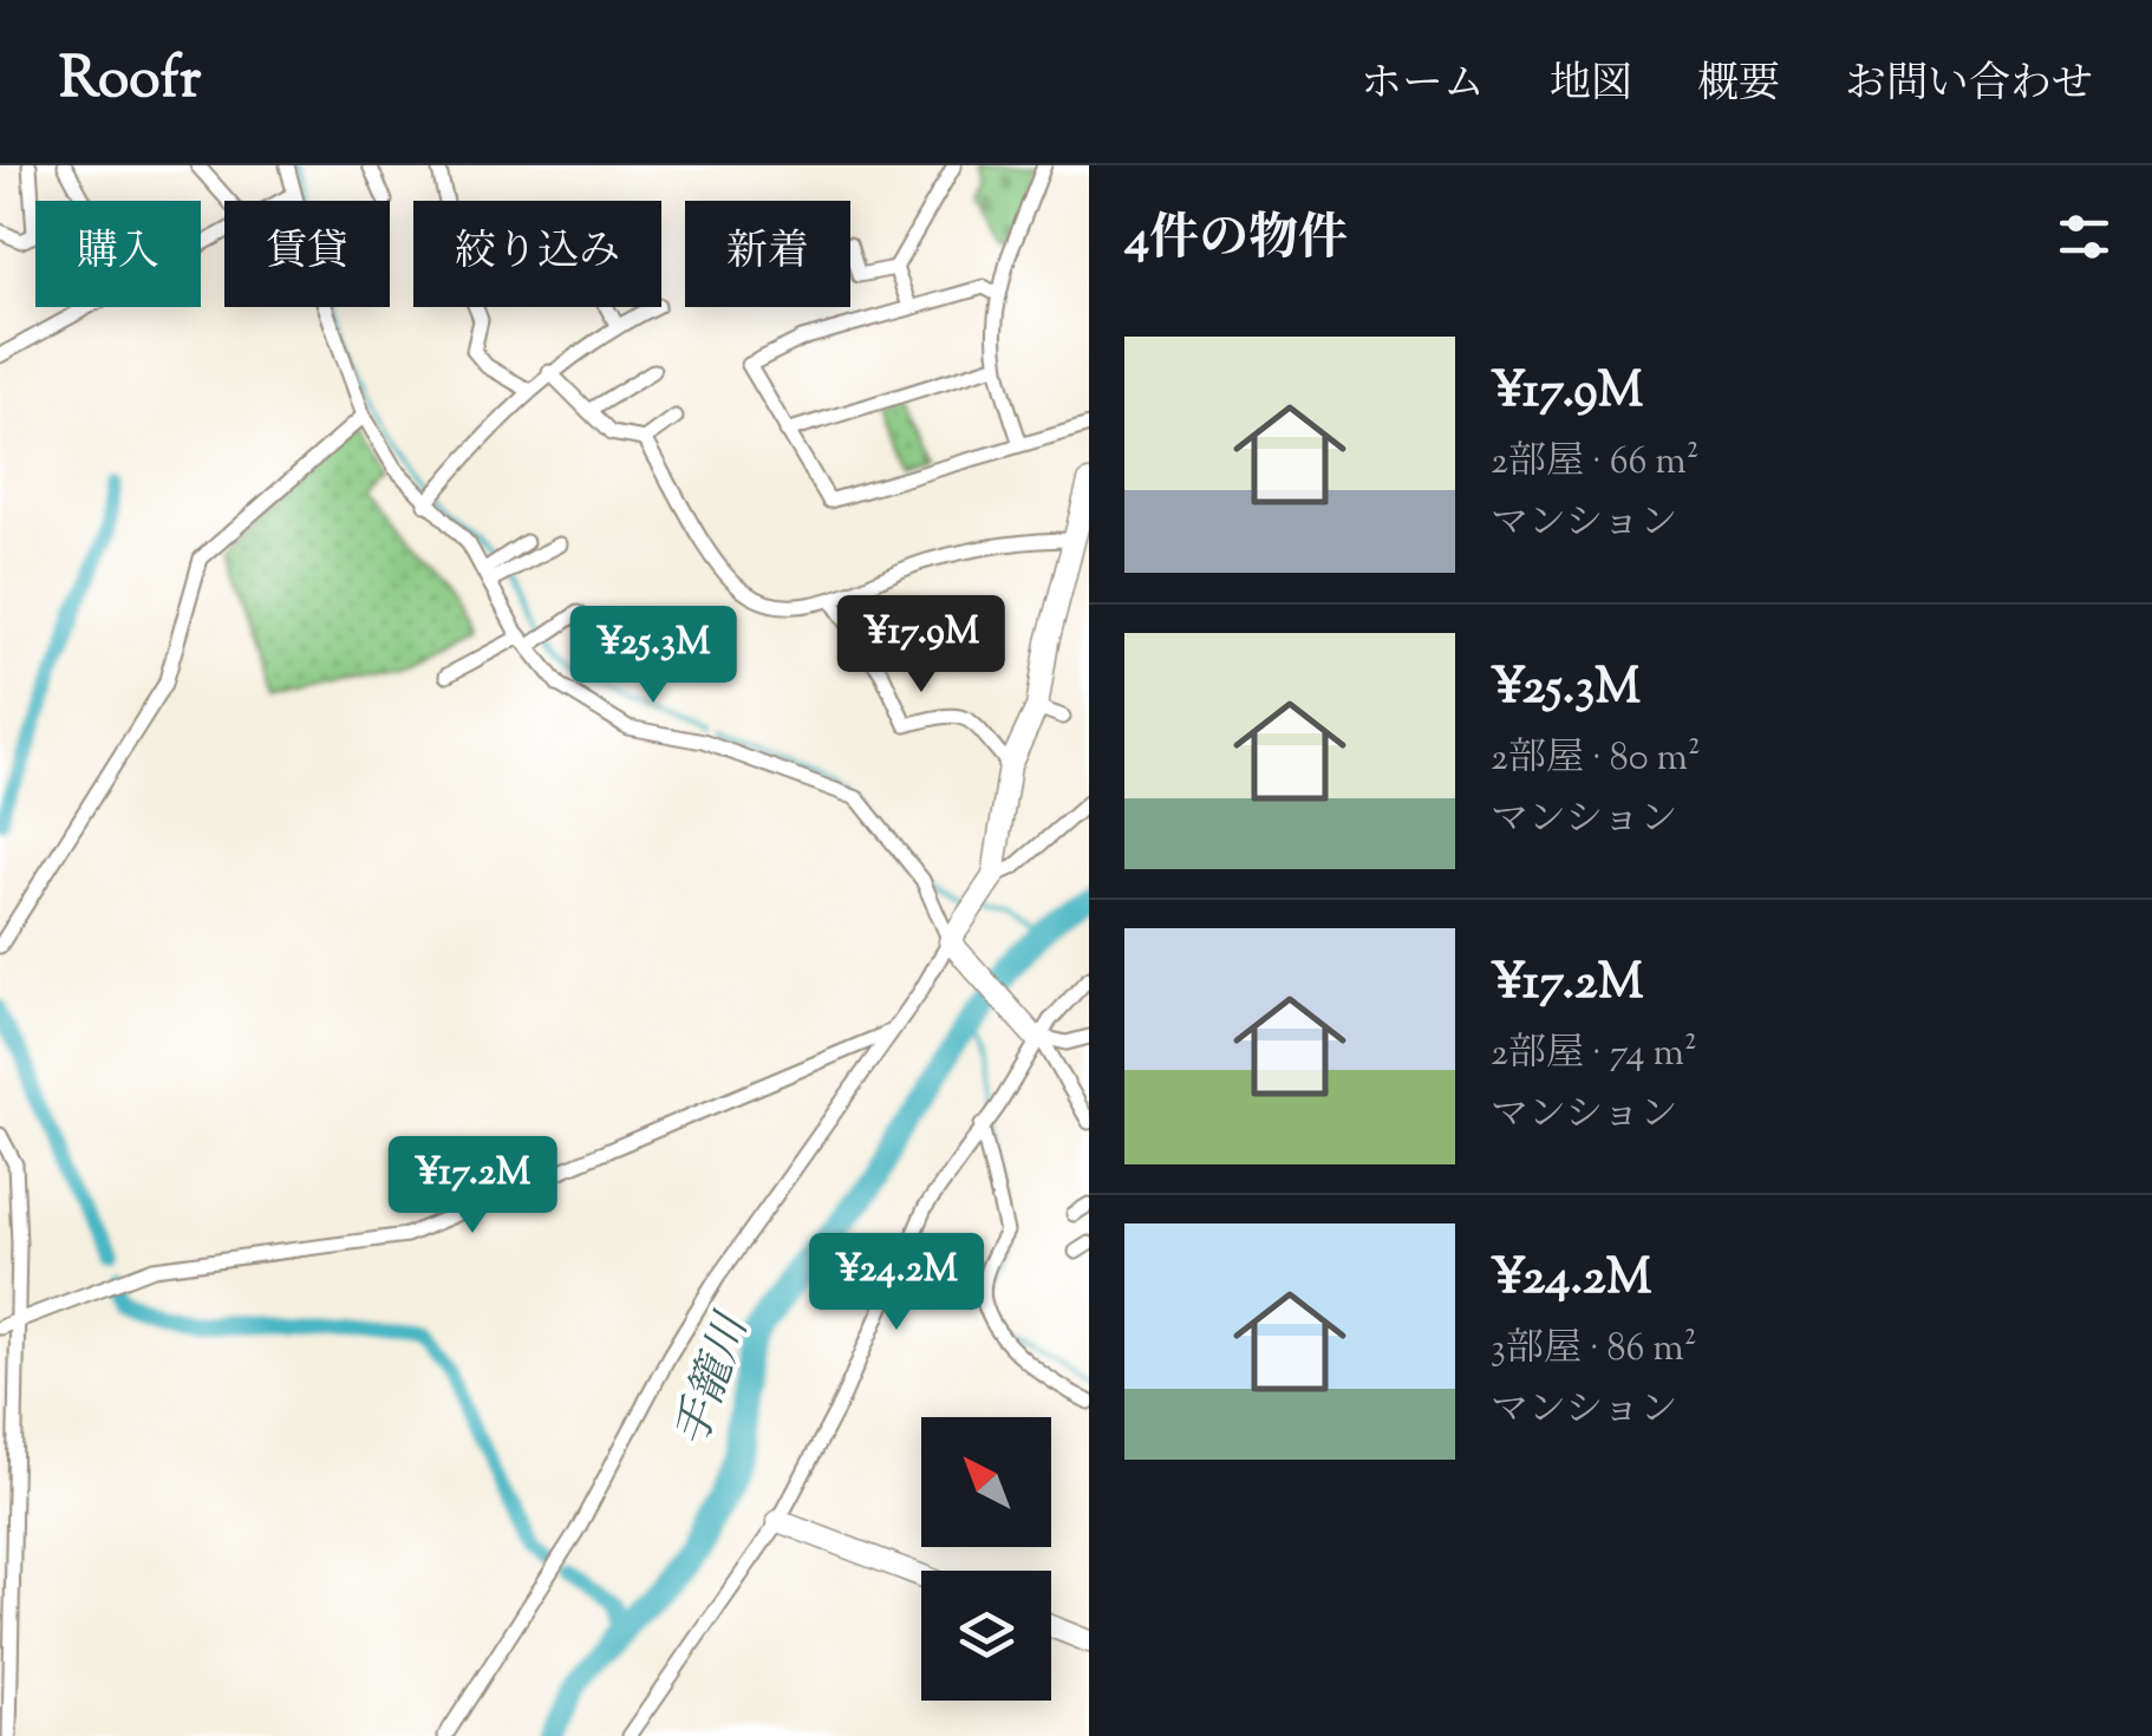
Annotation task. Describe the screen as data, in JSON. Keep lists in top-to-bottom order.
{
  "water": ["手籠川"],
  "north": "top left",
  "page": {
    "header": "Roofr",
    "nav": [
      "ホーム",
      "地図",
      "概要",
      "お問い合わせ"
    ],
    "heading": "4件の物件",
    "chip": [
      "購入",
      "賃貸",
      "絞り込み",
      "新着"
    ],
    "list": [
      {
        "name": "¥17.9M",
        "note": "2部屋 · 66 m² · マンション"
      },
      {
        "name": "¥25.3M",
        "note": "2部屋 · 80 m² · マンション"
      },
      {
        "name": "¥17.2M",
        "note": "2部屋 · 74 m² · マンション"
      },
      {
        "name": "¥24.2M",
        "note": "3部屋 · 86 m² · マンション"
      }
    ],
    "price": [
      "¥17.9M",
      "¥25.3M",
      "¥17.2M",
      "¥24.2M"
    ]
  }
}
